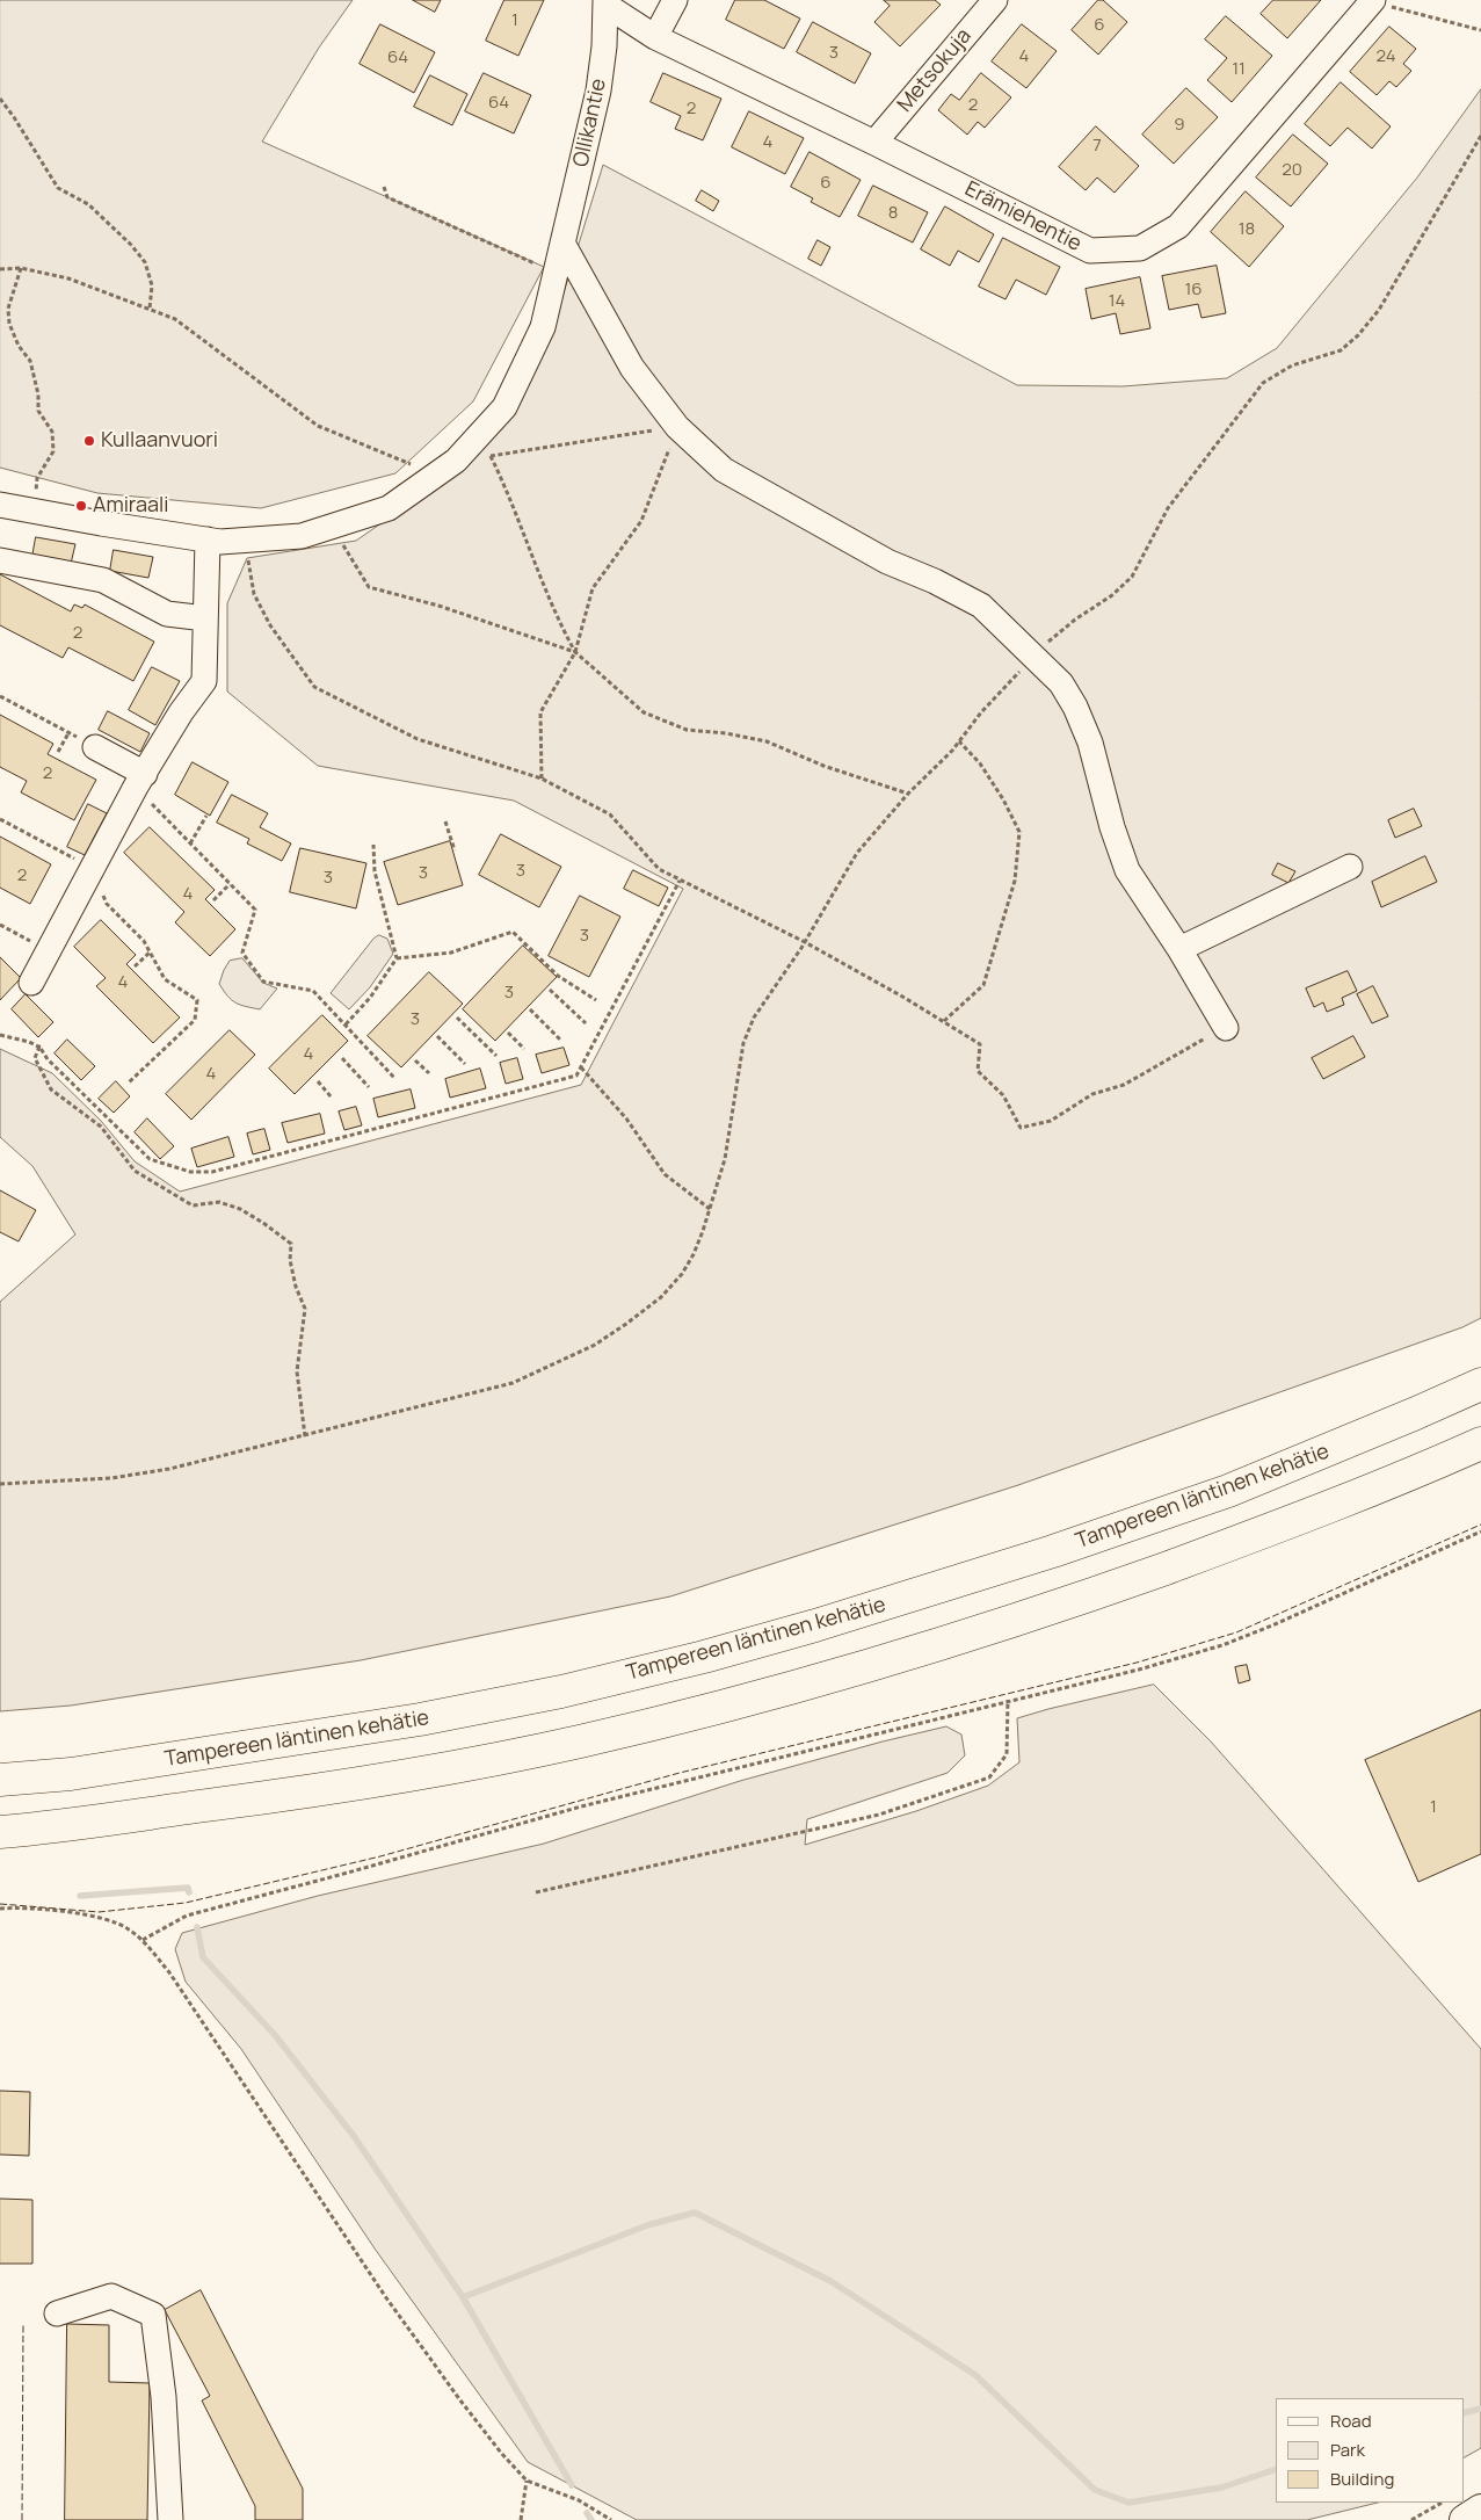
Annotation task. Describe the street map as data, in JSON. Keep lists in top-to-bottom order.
{
  "streets": {
    "highway": ["Tampereen läntinen kehätie"],
    "street": ["Metsokuja", "Ollikantie", "Erämiehentie"]
  },
  "crossings": [
    ["Metsokuja", "Erämiehentie"],
    ["Ollikantie", "Erämiehentie"]
  ],
  "places": ["Kullaanvuori", "Amiraali"],
  "house_numbers": [
    "1",
    "6",
    "3",
    "4",
    "24",
    "64",
    "11",
    "64",
    "2",
    "2",
    "9",
    "4",
    "7",
    "20",
    "6",
    "8",
    "18",
    "16",
    "14",
    "2",
    "2",
    "3",
    "3",
    "2",
    "3",
    "4",
    "3",
    "4",
    "3",
    "3",
    "4",
    "4",
    "1"
  ],
  "legend": ["Road", "Park", "Building"]
}
